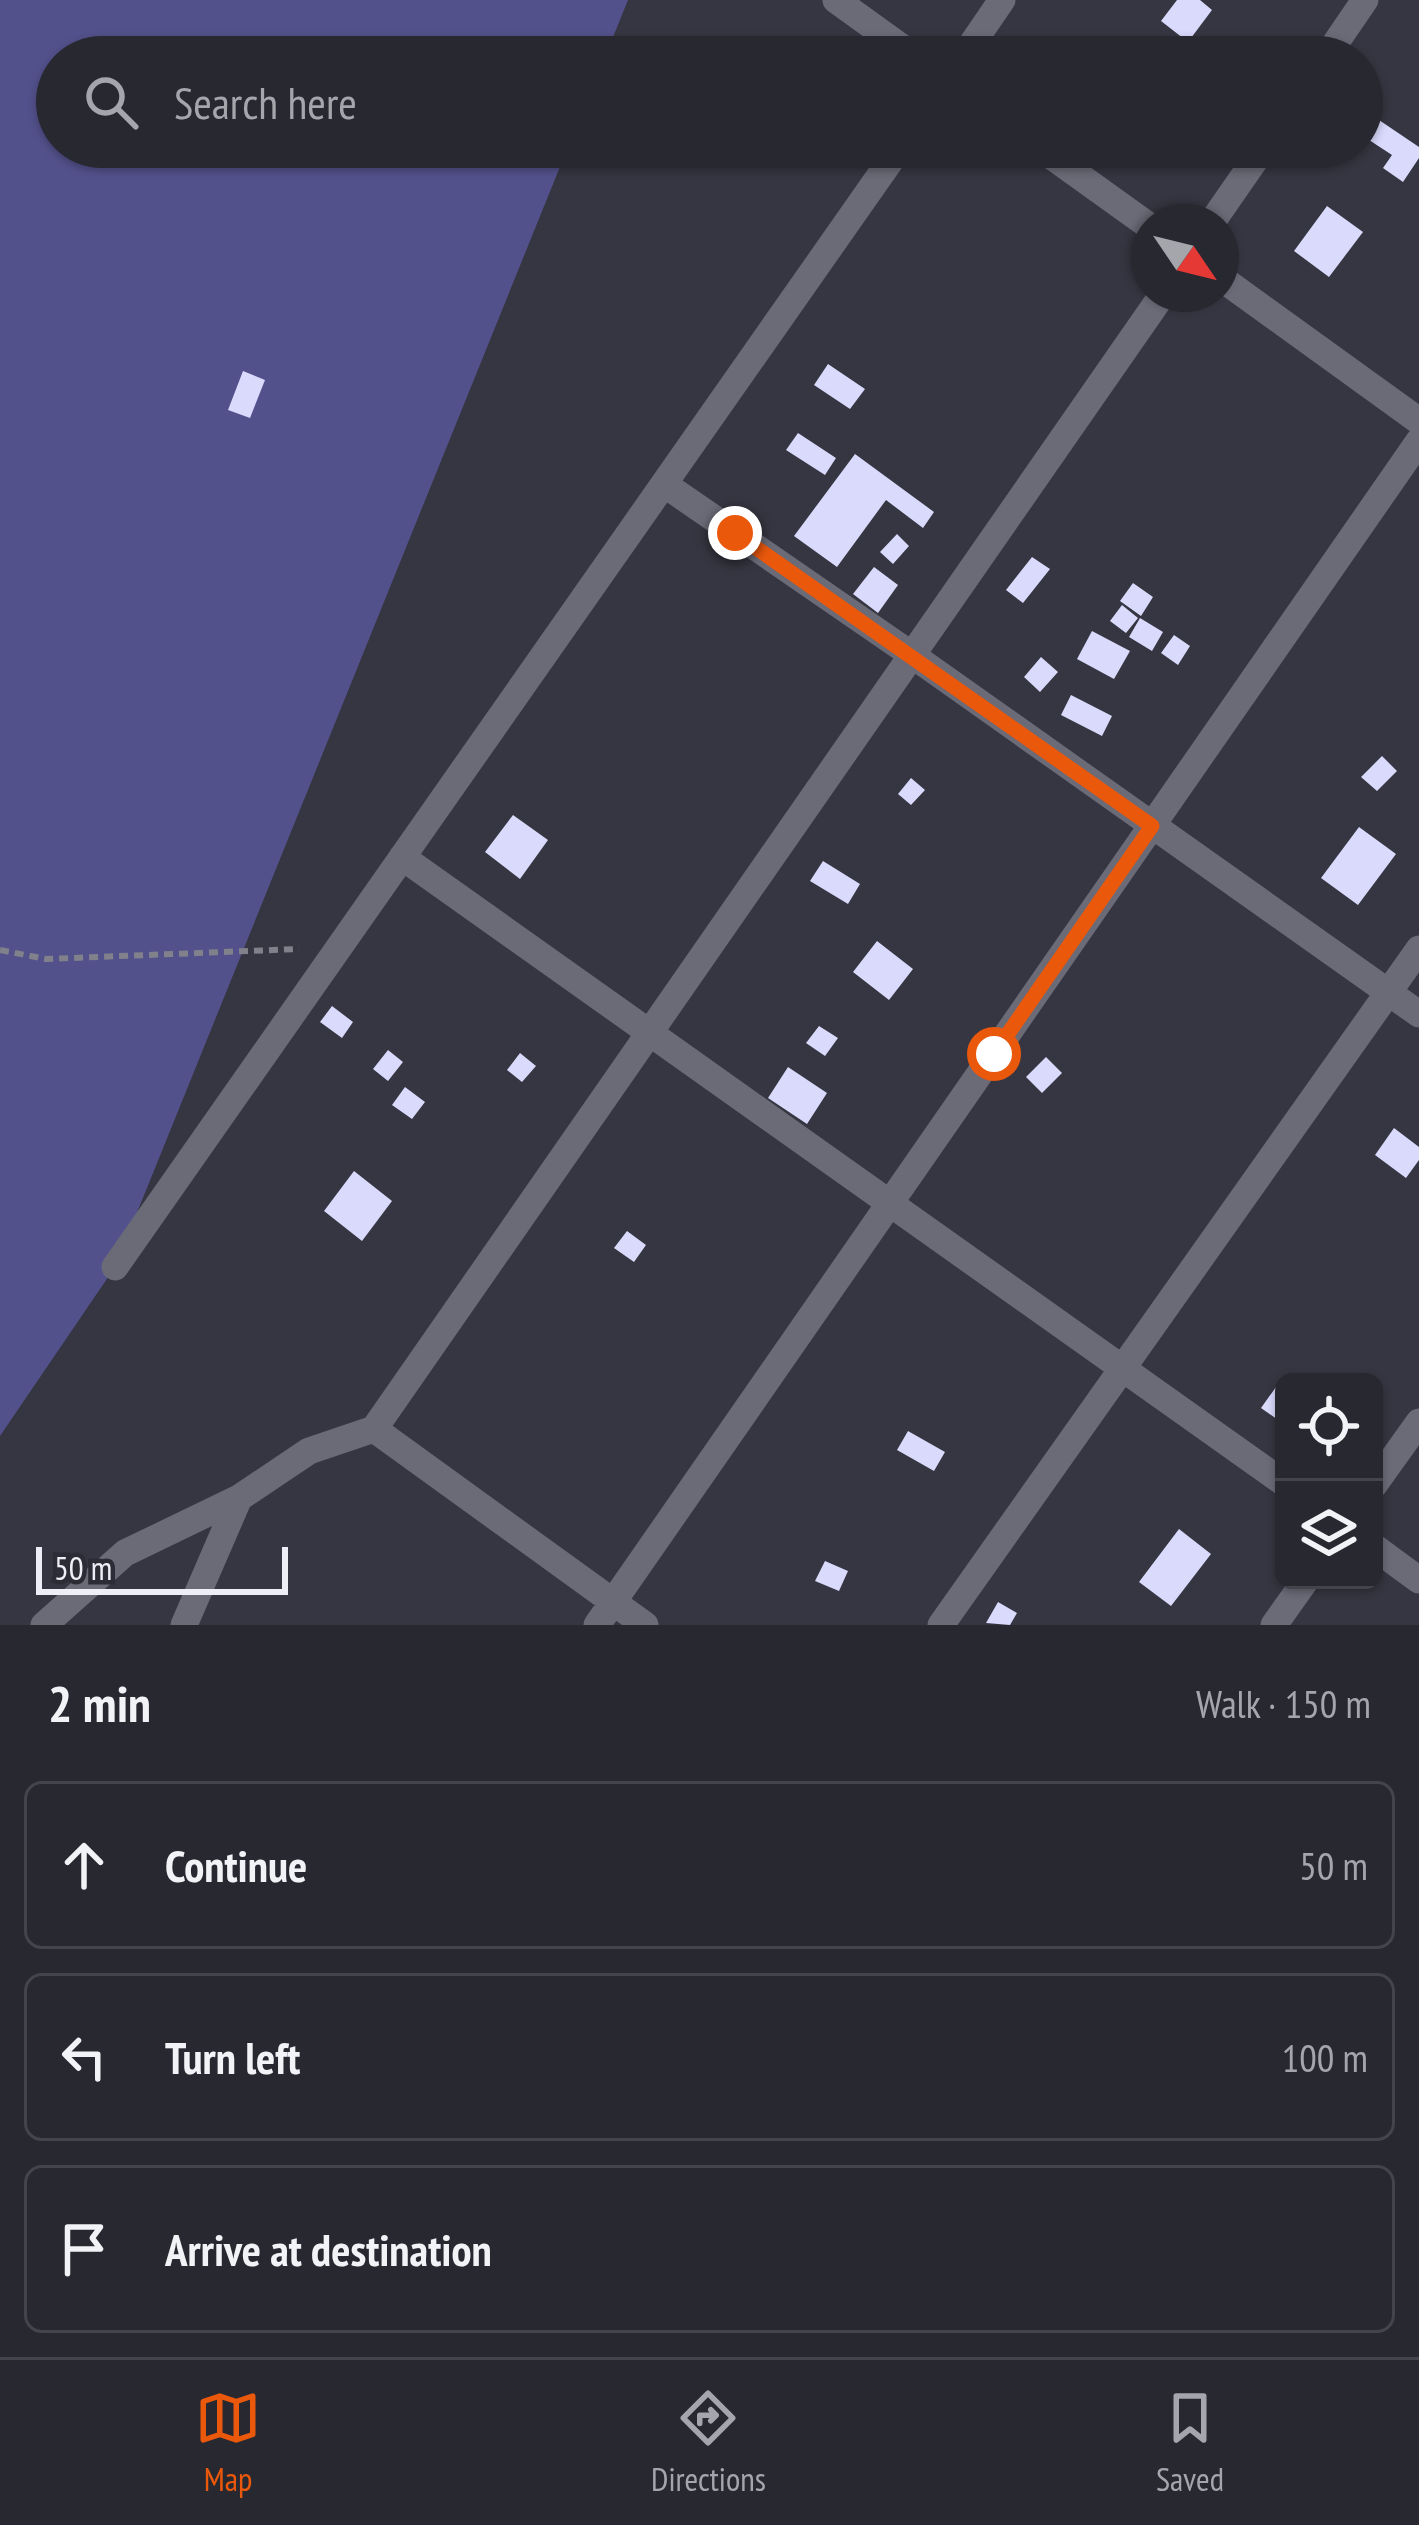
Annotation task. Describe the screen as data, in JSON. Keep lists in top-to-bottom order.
{
  "scale_bar": "50 m",
  "north": "bottom right",
  "page": {
    "search": "Search here",
    "scale": "50 m",
    "heading": ["2 min", "Walk · 150 m"],
    "list": [
      ["Continue", "50 m"],
      ["Turn left", "100 m"],
      "Arrive at destination"
    ],
    "nav": ["Map", "Directions", "Saved"]
  }
}
